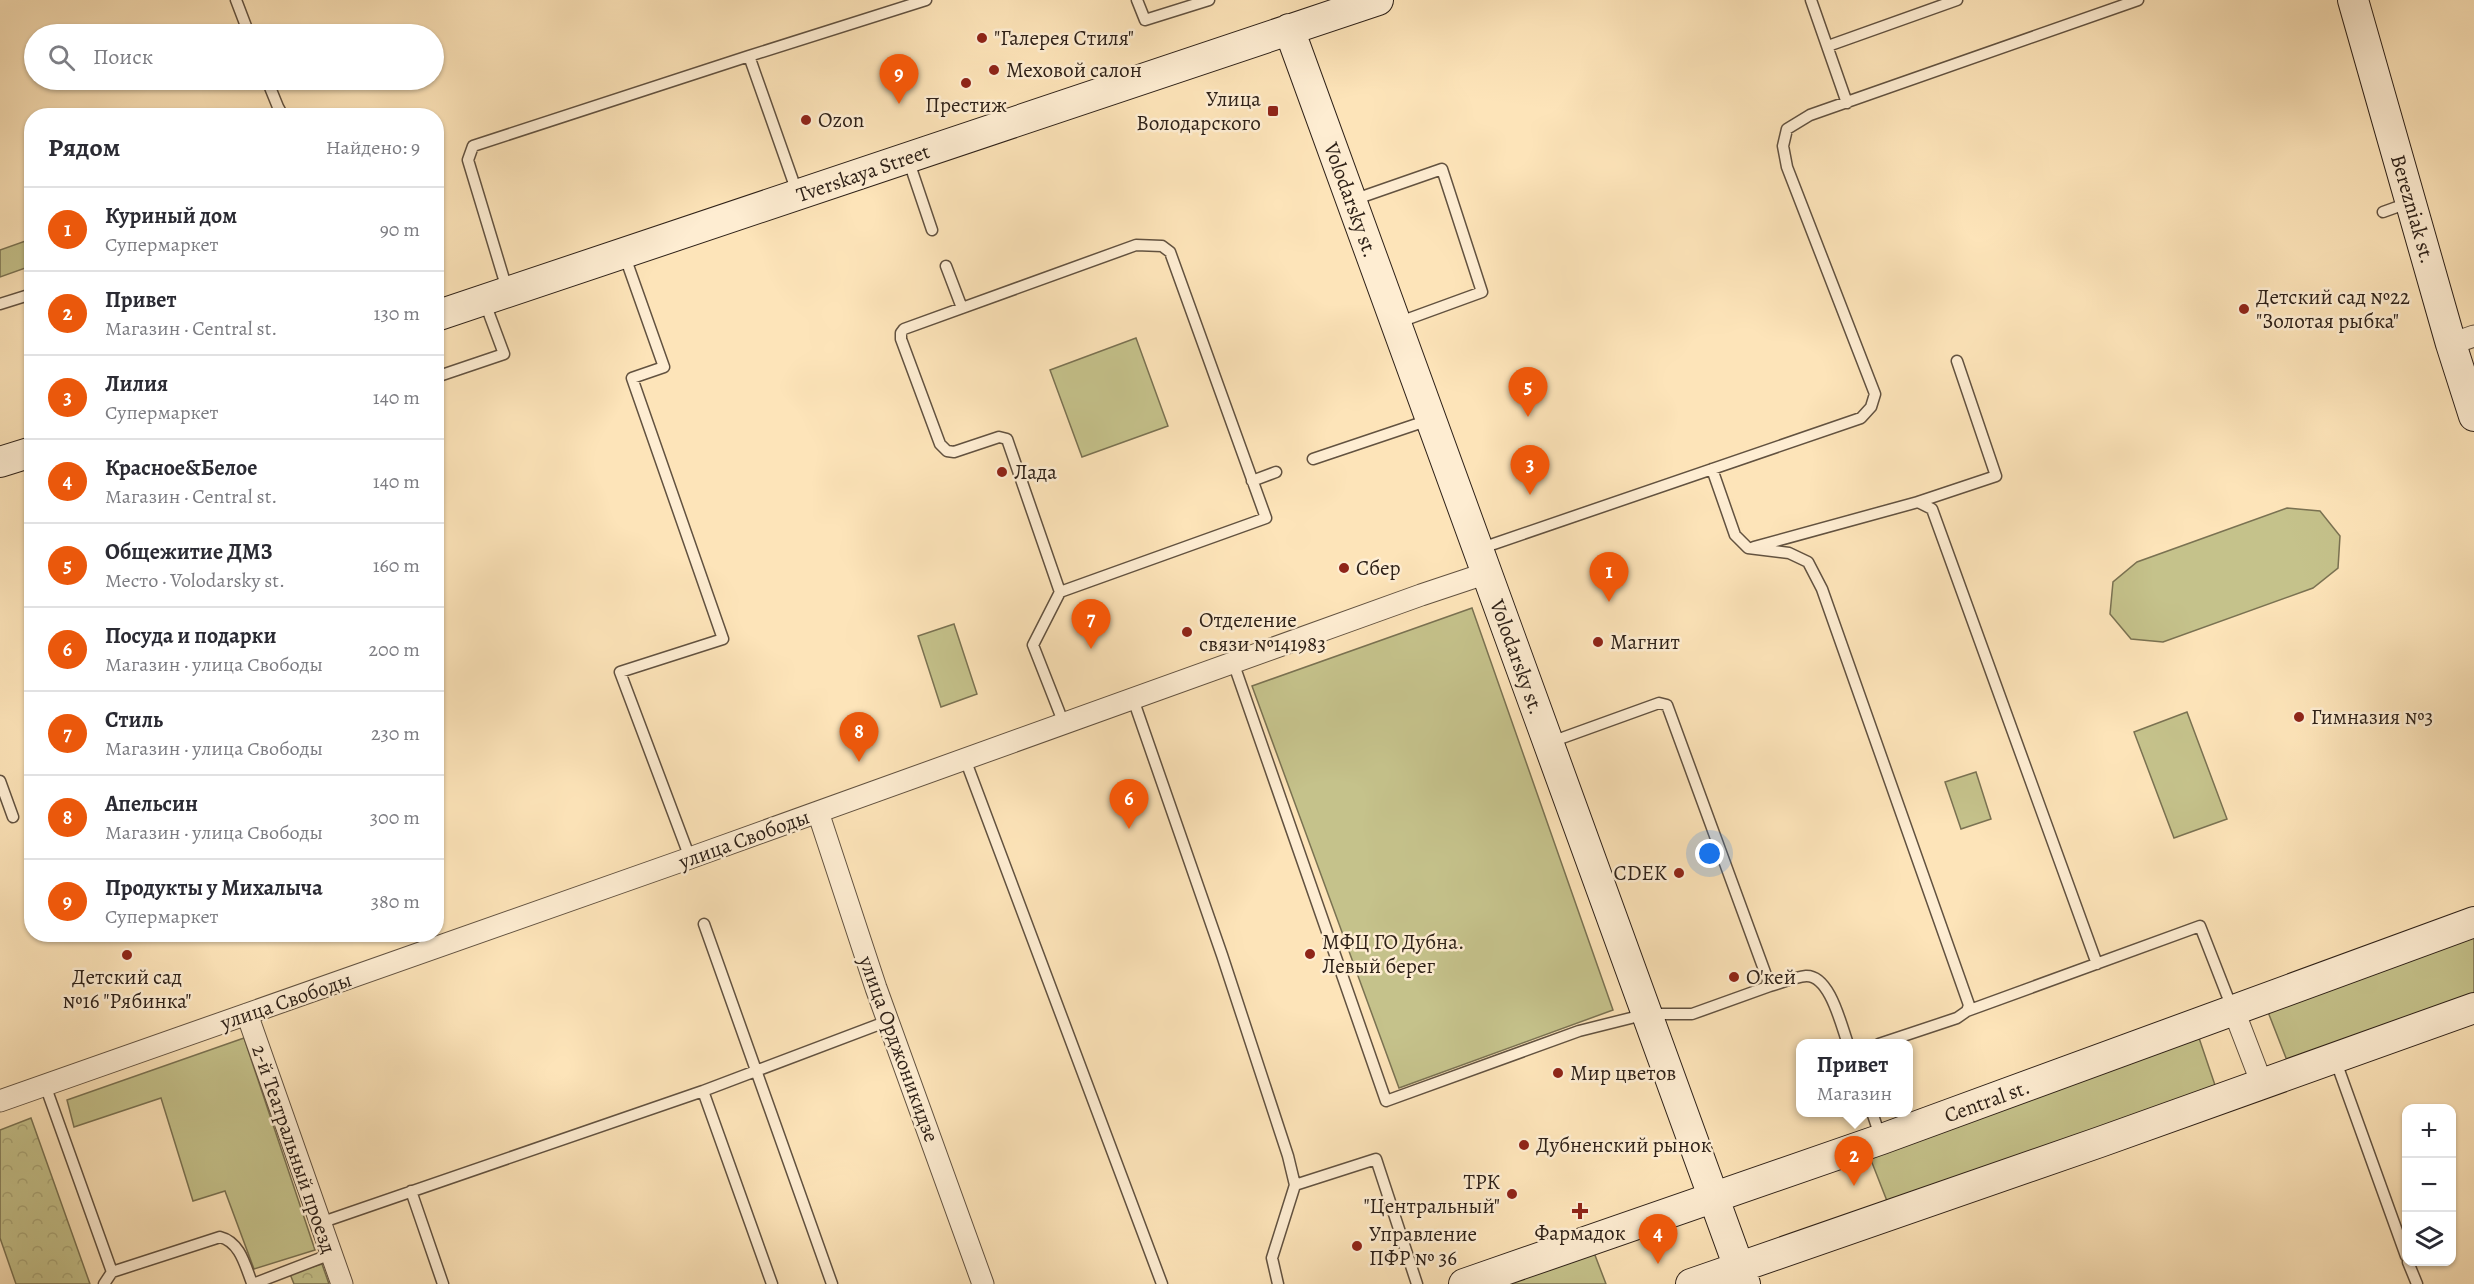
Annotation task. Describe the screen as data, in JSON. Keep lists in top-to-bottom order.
{
  "streets": {
    "street": [
      "Tverskaya Street",
      "Volodarsky st.",
      "Berezniak st.",
      "улица Свободы",
      "улица Орджоникидзе",
      "Central st.",
      "2-й Театральный проезд"
    ]
  },
  "crossings": [
    ["Tverskaya Street", "Volodarsky st."],
    ["Volodarsky st.", "улица Свободы"],
    ["Volodarsky st.", "Central st."],
    ["улица Свободы", "улица Орджоникидзе"],
    ["улица Свободы", "2-й Театральный проезд"]
  ],
  "places": {
    "other": [
      "\"Галерея Стиля\"",
      "Меховой салон",
      "Престиж",
      "Ozon",
      "Детский сад №22 \"Золотая рыбка\"",
      "Лада",
      "Сбер",
      "Отделение связи №141983",
      "Магнит",
      "Гимназия №3",
      "CDEK",
      "МФЦ ГО Дубна. Левый берег",
      "Детский сад №16 \"Рябинка\"",
      "О'кей",
      "Мир цветов",
      "Дубненский рынок",
      "ТРК \"Центральный\"",
      "Управление ПФР № 36"
    ],
    "transit": ["Улица Володарского"],
    "health": ["Фармадок"]
  },
  "page": {
    "search": "Поиск",
    "pins": [
      "9",
      "5",
      "3",
      "1",
      "7",
      "8",
      "6",
      "2",
      "4"
    ],
    "heading": ["Рядом", "Найдено: 9"],
    "list": [
      {
        "mark": "1",
        "name": "Куриный дом",
        "note": "Супермаркет",
        "value": "90 m"
      },
      {
        "mark": "2",
        "name": "Привет",
        "note": "Магазин · Central st.",
        "value": "130 m"
      },
      {
        "mark": "3",
        "name": "Лилия",
        "note": "Супермаркет",
        "value": "140 m"
      },
      {
        "mark": "4",
        "name": "Красное&Белое",
        "note": "Магазин · Central st.",
        "value": "140 m"
      },
      {
        "mark": "5",
        "name": "Общежитие ДМЗ",
        "note": "Место · Volodarsky st.",
        "value": "160 m"
      },
      {
        "mark": "6",
        "name": "Посуда и подарки",
        "note": "Магазин · улица Свободы",
        "value": "200 m"
      },
      {
        "mark": "7",
        "name": "Стиль",
        "note": "Магазин · улица Свободы",
        "value": "230 m"
      },
      {
        "mark": "8",
        "name": "Апельсин",
        "note": "Магазин · улица Свободы",
        "value": "300 m"
      },
      {
        "mark": "9",
        "name": "Продукты у Михалыча",
        "note": "Супермаркет",
        "value": "380 m"
      }
    ],
    "popup": ["Привет", "Магазин"],
    "map_buttons": ["+", "−"]
  }
}
